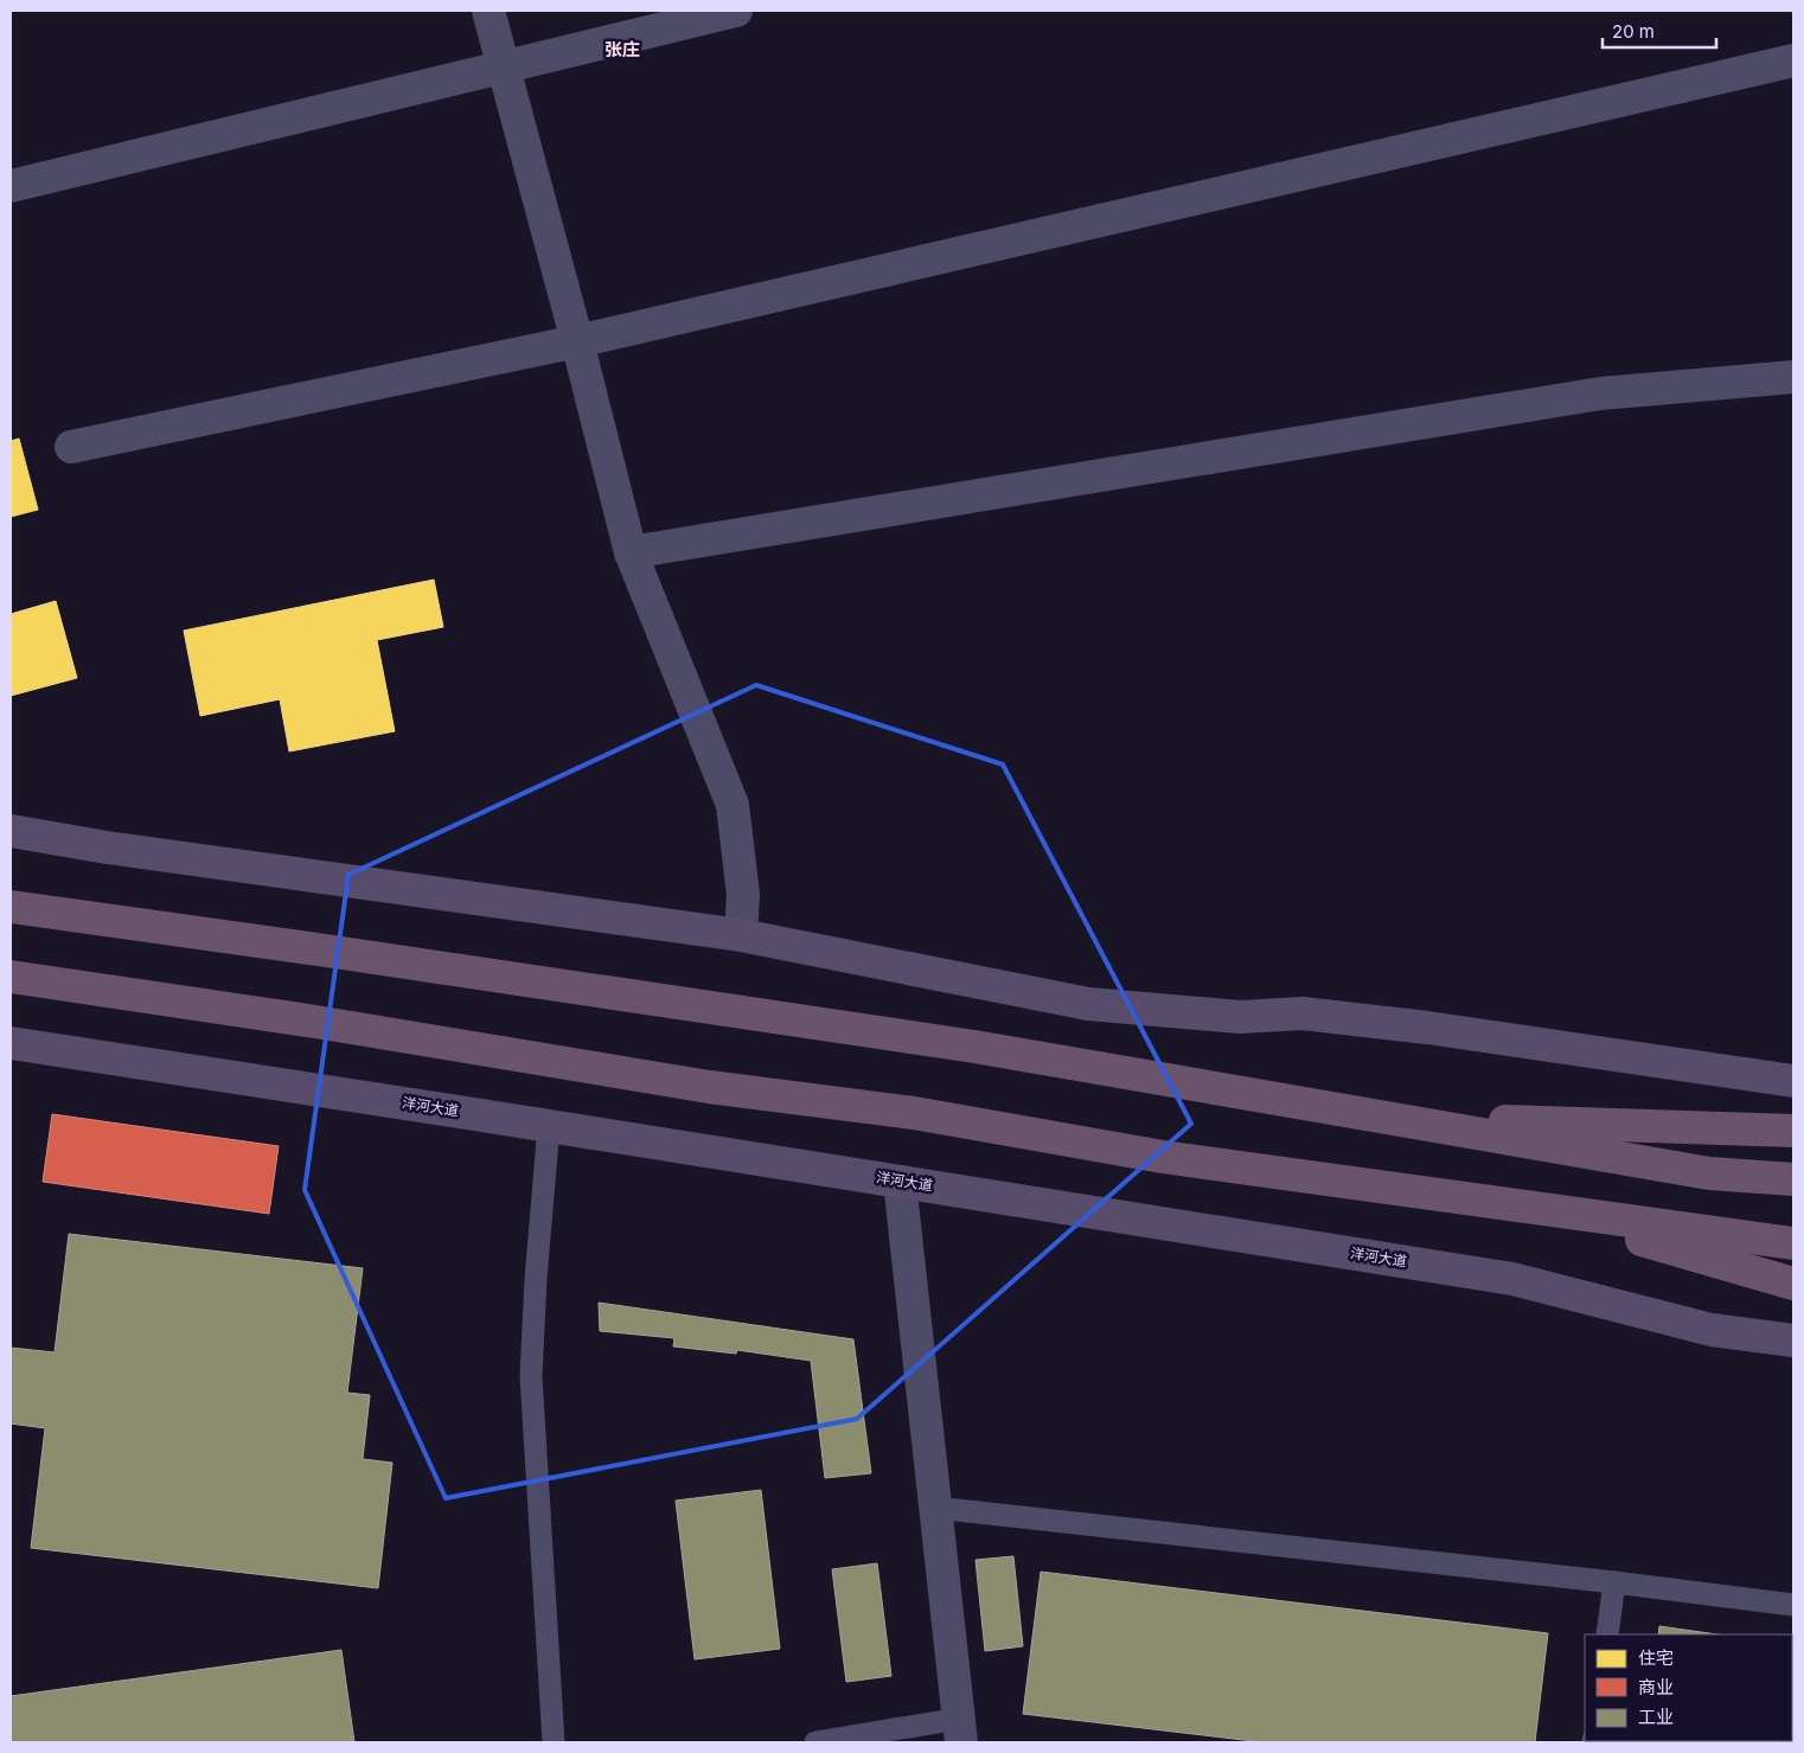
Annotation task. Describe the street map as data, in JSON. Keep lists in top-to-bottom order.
{
  "streets": {
    "main road": ["洋河大道"]
  },
  "districts": ["张庄"],
  "legend": ["住宅", "商业", "工业"],
  "scale_bar": "20 m"
}
